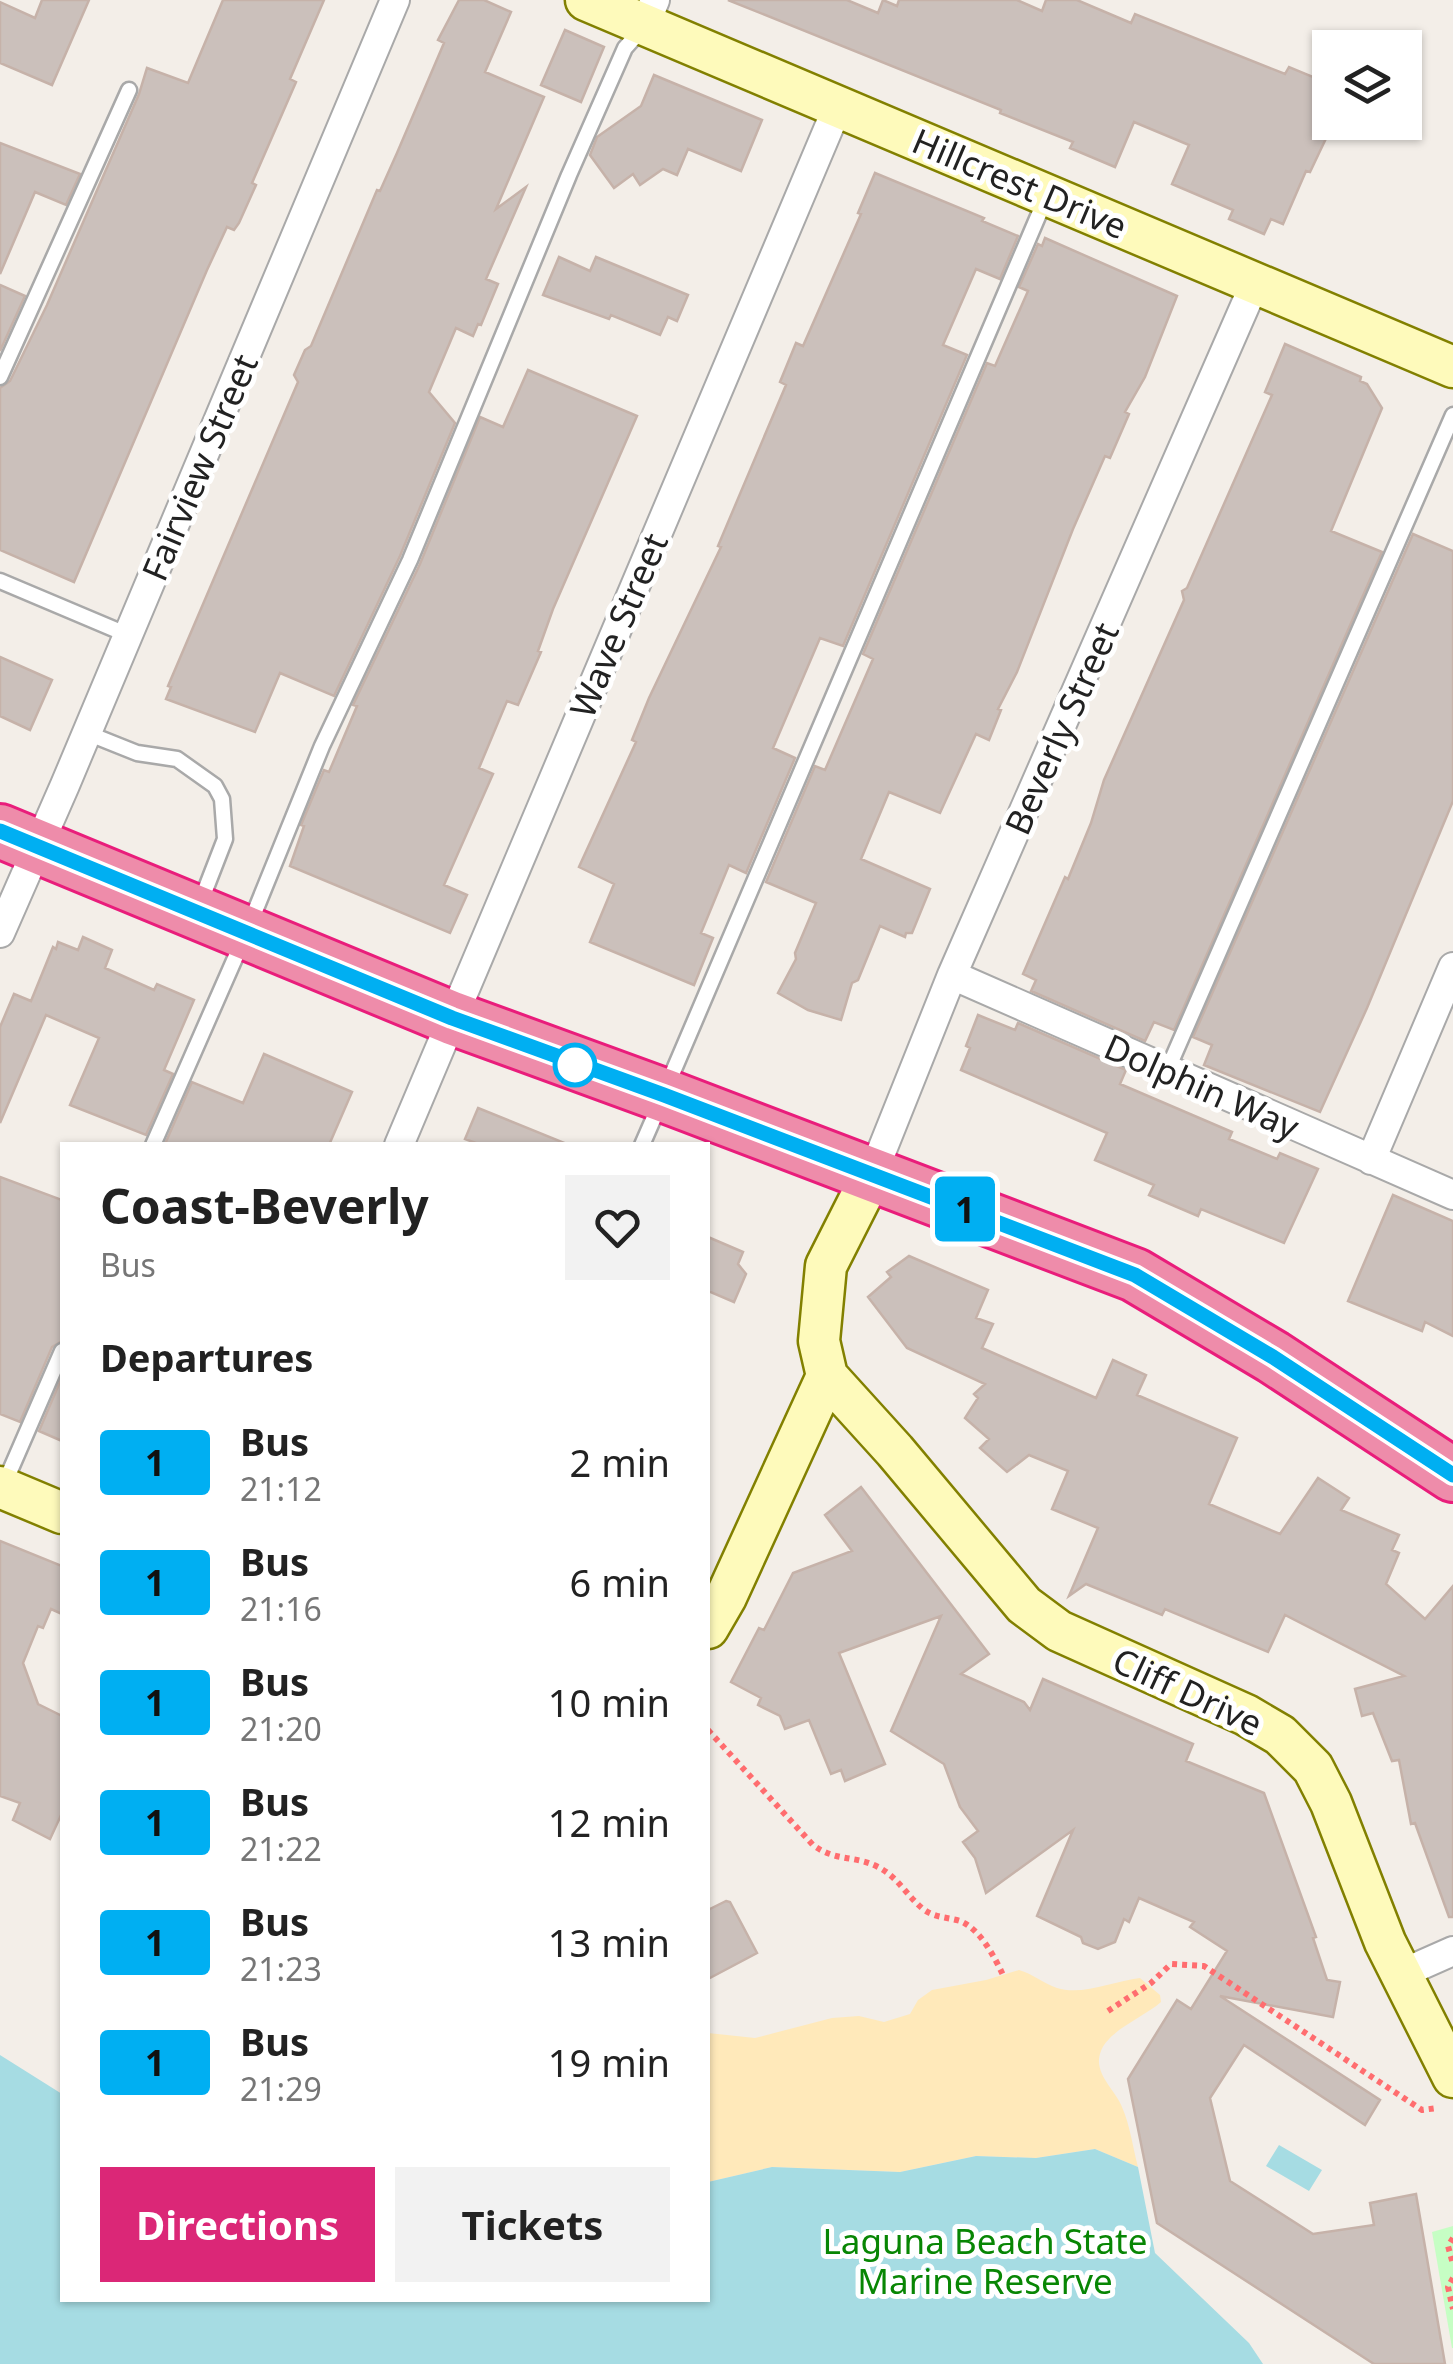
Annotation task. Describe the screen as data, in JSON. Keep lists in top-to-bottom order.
{
  "streets": {
    "street": [
      "Hillcrest Drive",
      "Fairview Street",
      "Wave Street",
      "Beverly Street",
      "Dolphin Way",
      "Cliff Drive"
    ]
  },
  "crossings": [
    ["Hillcrest Drive", "Wave Street"],
    ["Hillcrest Drive", "Beverly Street"],
    ["Beverly Street", "Dolphin Way"]
  ],
  "parks": ["Laguna Beach State Marine Reserve"],
  "lines": ["bus line 1"],
  "page": {
    "on_map": "1",
    "heading": [
      ["Coast-Beverly", "Bus"],
      "Departures"
    ],
    "list": [
      {
        "mark": "1",
        "name": "Bus",
        "note": "21:12",
        "value": "2 min"
      },
      {
        "mark": "1",
        "name": "Bus",
        "note": "21:16",
        "value": "6 min"
      },
      {
        "mark": "1",
        "name": "Bus",
        "note": "21:20",
        "value": "10 min"
      },
      {
        "mark": "1",
        "name": "Bus",
        "note": "21:22",
        "value": "12 min"
      },
      {
        "mark": "1",
        "name": "Bus",
        "note": "21:23",
        "value": "13 min"
      },
      {
        "mark": "1",
        "name": "Bus",
        "note": "21:29",
        "value": "19 min"
      }
    ],
    "buttons": ["Directions", "Tickets"]
  }
}
